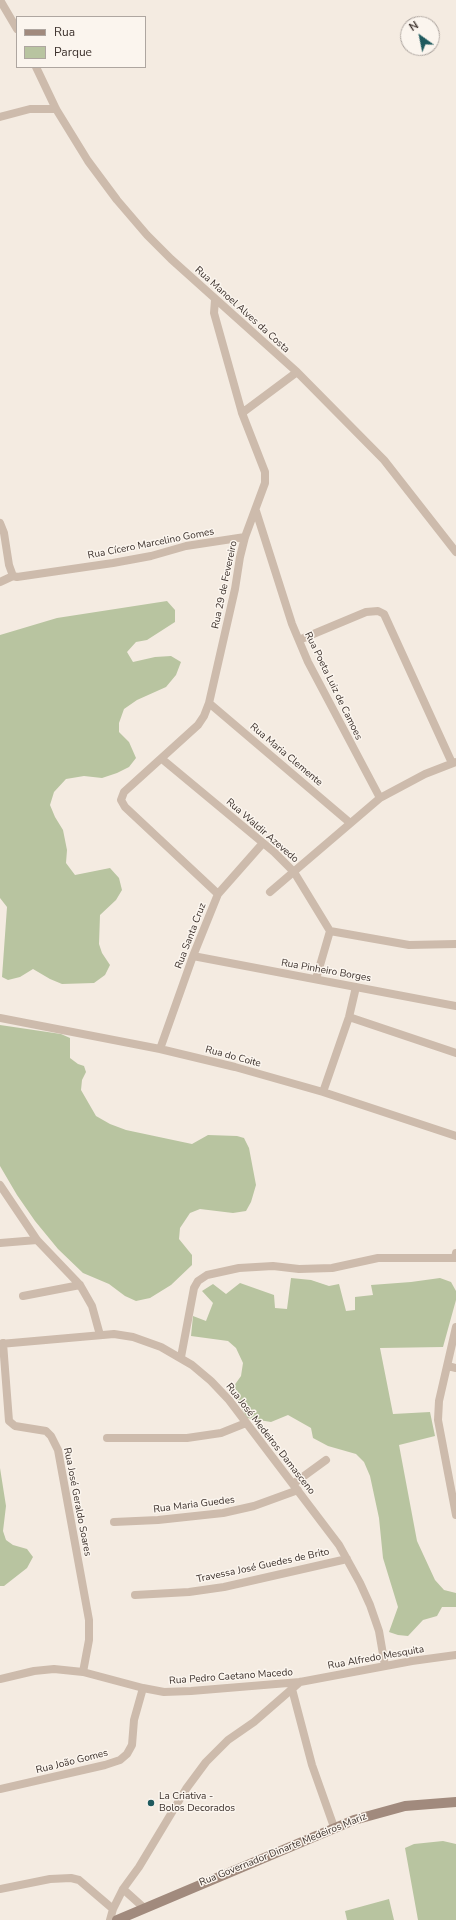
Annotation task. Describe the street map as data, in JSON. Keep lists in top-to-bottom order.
{
  "streets": {
    "main road": ["Rua Governador Dinarte Medeiros Mariz"],
    "street": [
      "Rua Manoel Alves da Costa",
      "Rua Cícero Marcelino Gomes",
      "Rua 29 de Fevereiro",
      "Rua Poeta Luiz de Camoes",
      "Rua Maria Clemente",
      "Rua Waldir Azevedo",
      "Rua Santa Cruz",
      "Rua Pinheiro Borges",
      "Rua do Coite",
      "Rua José Medeiros Damasceno",
      "Rua José Geraldo Soares",
      "Rua Maria Guedes",
      "Travessa José Guedes de Brito",
      "Rua Alfredo Mesquita",
      "Rua Pedro Caetano Macedo",
      "Rua João Gomes"
    ]
  },
  "crossings": [
    ["Rua Manoel Alves da Costa", "Rua 29 de Fevereiro"],
    ["Rua Cícero Marcelino Gomes", "Rua 29 de Fevereiro"],
    ["Rua 29 de Fevereiro", "Rua Poeta Luiz de Camoes"],
    ["Rua 29 de Fevereiro", "Rua Maria Clemente"],
    ["Rua 29 de Fevereiro", "Rua Waldir Azevedo"],
    ["Rua 29 de Fevereiro", "Rua Santa Cruz"],
    ["Rua Waldir Azevedo", "Rua Santa Cruz"],
    ["Rua Santa Cruz", "Rua Pinheiro Borges"],
    ["Rua Santa Cruz", "Rua do Coite"],
    ["Rua José Medeiros Damasceno", "Rua José Geraldo Soares"],
    ["Rua José Medeiros Damasceno", "Rua Maria Guedes"],
    ["Rua José Medeiros Damasceno", "Travessa José Guedes de Brito"],
    ["Rua José Medeiros Damasceno", "Rua Alfredo Mesquita"],
    ["Rua José Geraldo Soares", "Rua Pedro Caetano Macedo"],
    ["Rua Alfredo Mesquita", "Rua Pedro Caetano Macedo"],
    ["Rua Pedro Caetano Macedo", "Rua João Gomes"]
  ],
  "places": ["La Criativa - Bolos Decorados"],
  "legend": ["Rua", "Parque"],
  "north": "top left"
}
